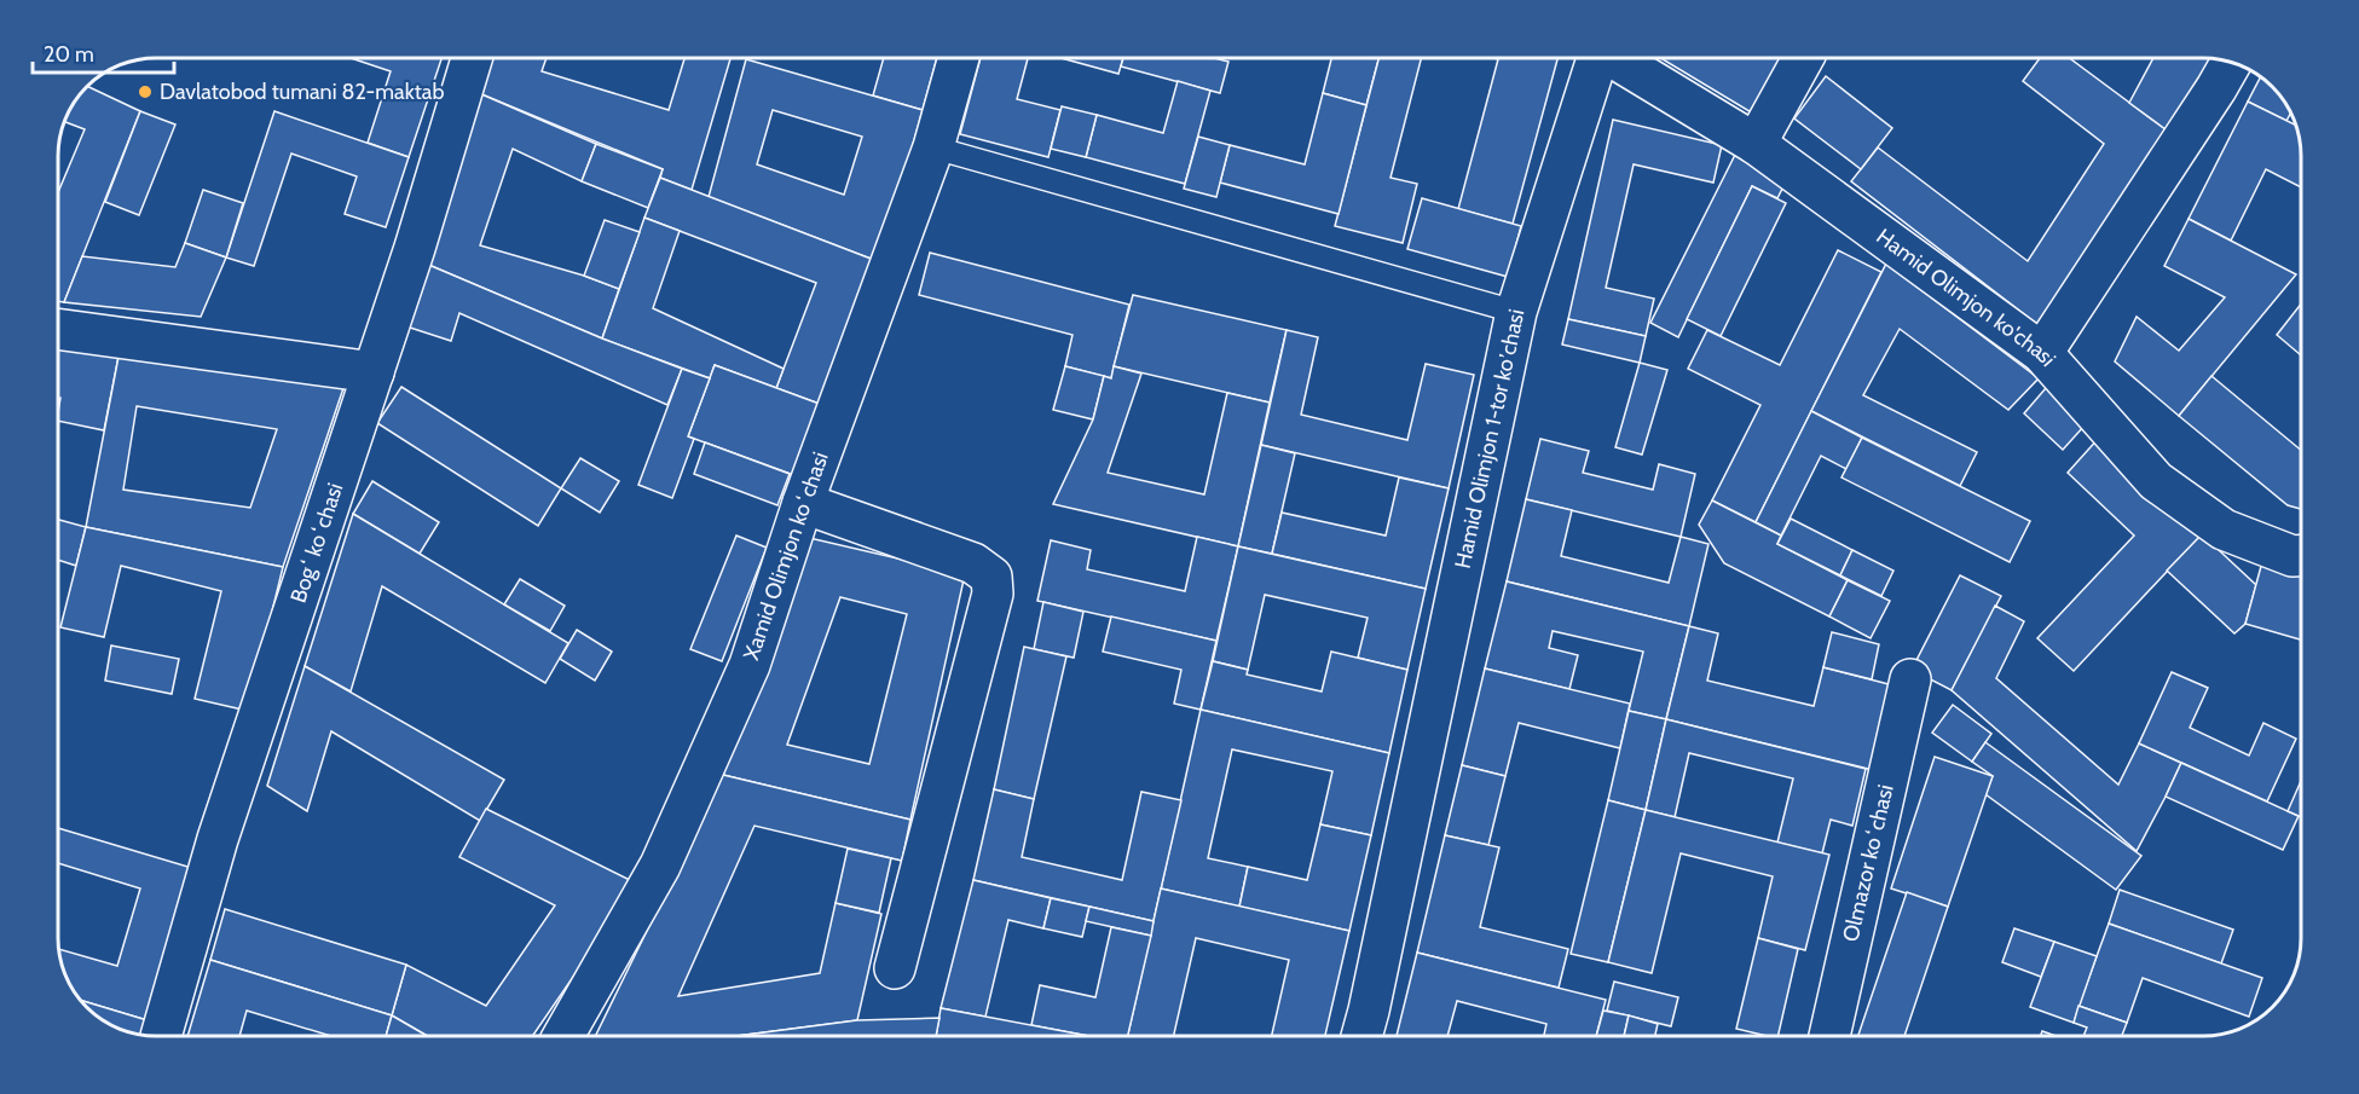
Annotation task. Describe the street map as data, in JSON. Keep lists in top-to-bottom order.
{
  "streets": {
    "street": [
      "Hamid Olimjon ko'chasi",
      "Hamid Olimjon 1-tor koʼchasi",
      "Bogʻ koʻchasi",
      "Xamid Olimjon koʻchasi",
      "Olmazor koʻchasi"
    ]
  },
  "places": ["Davlatobod tumani 82-maktab"],
  "scale_bar": "20 m"
}
